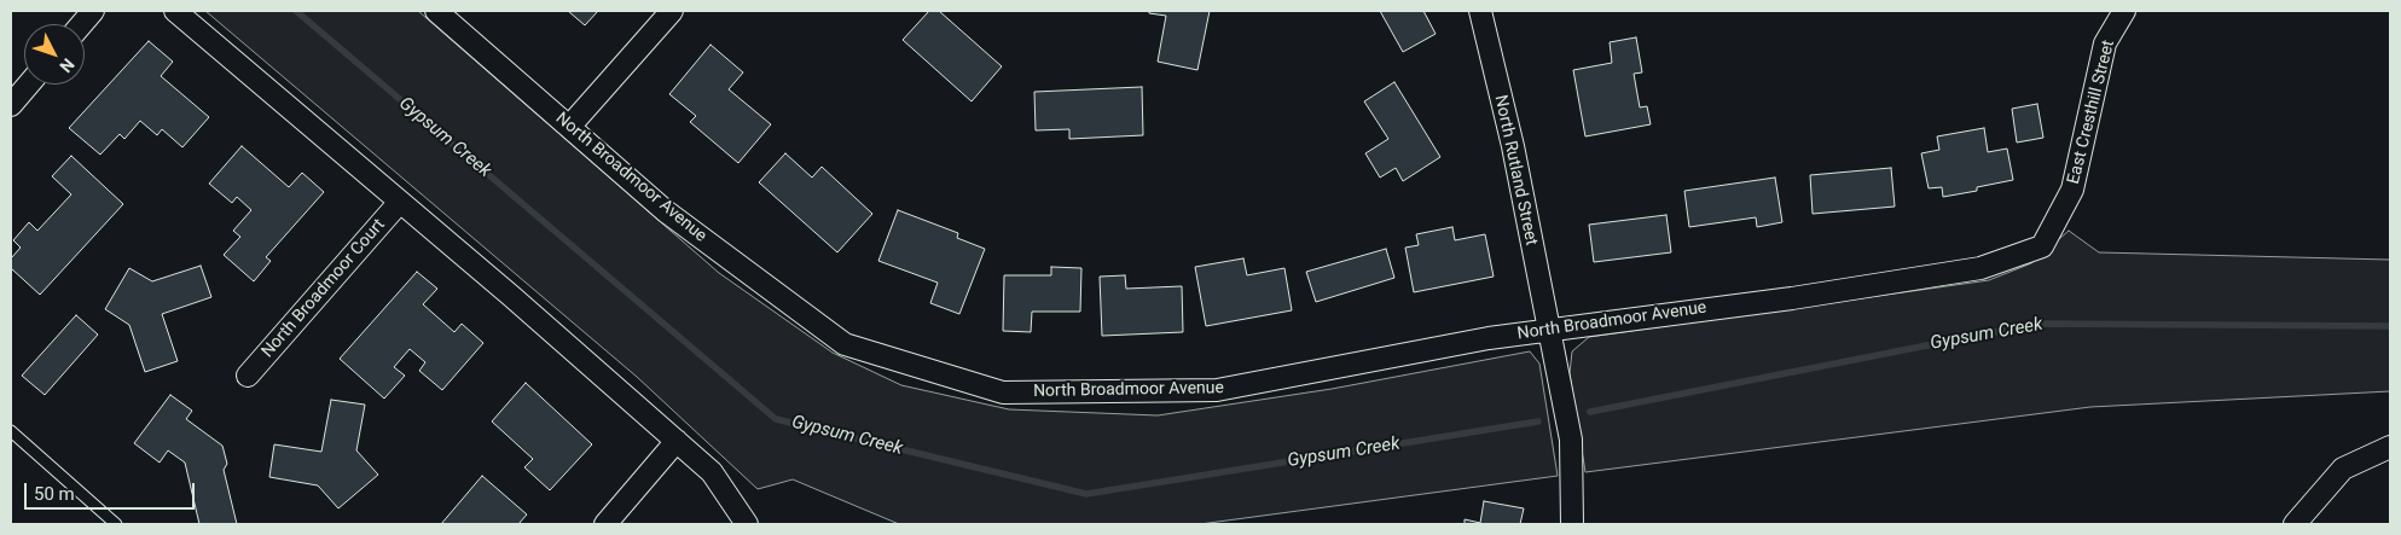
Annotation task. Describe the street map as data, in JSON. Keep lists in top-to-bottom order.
{
  "streets": {
    "street": [
      "East Cresthill Street",
      "North Rutland Street",
      "North Broadmoor Avenue",
      "North Broadmoor Court"
    ]
  },
  "crossings": [
    ["East Cresthill Street", "North Broadmoor Avenue"],
    ["North Rutland Street", "North Broadmoor Avenue"]
  ],
  "water": ["Gypsum Creek"],
  "scale_bar": "50 m",
  "north": "bottom right"
}
